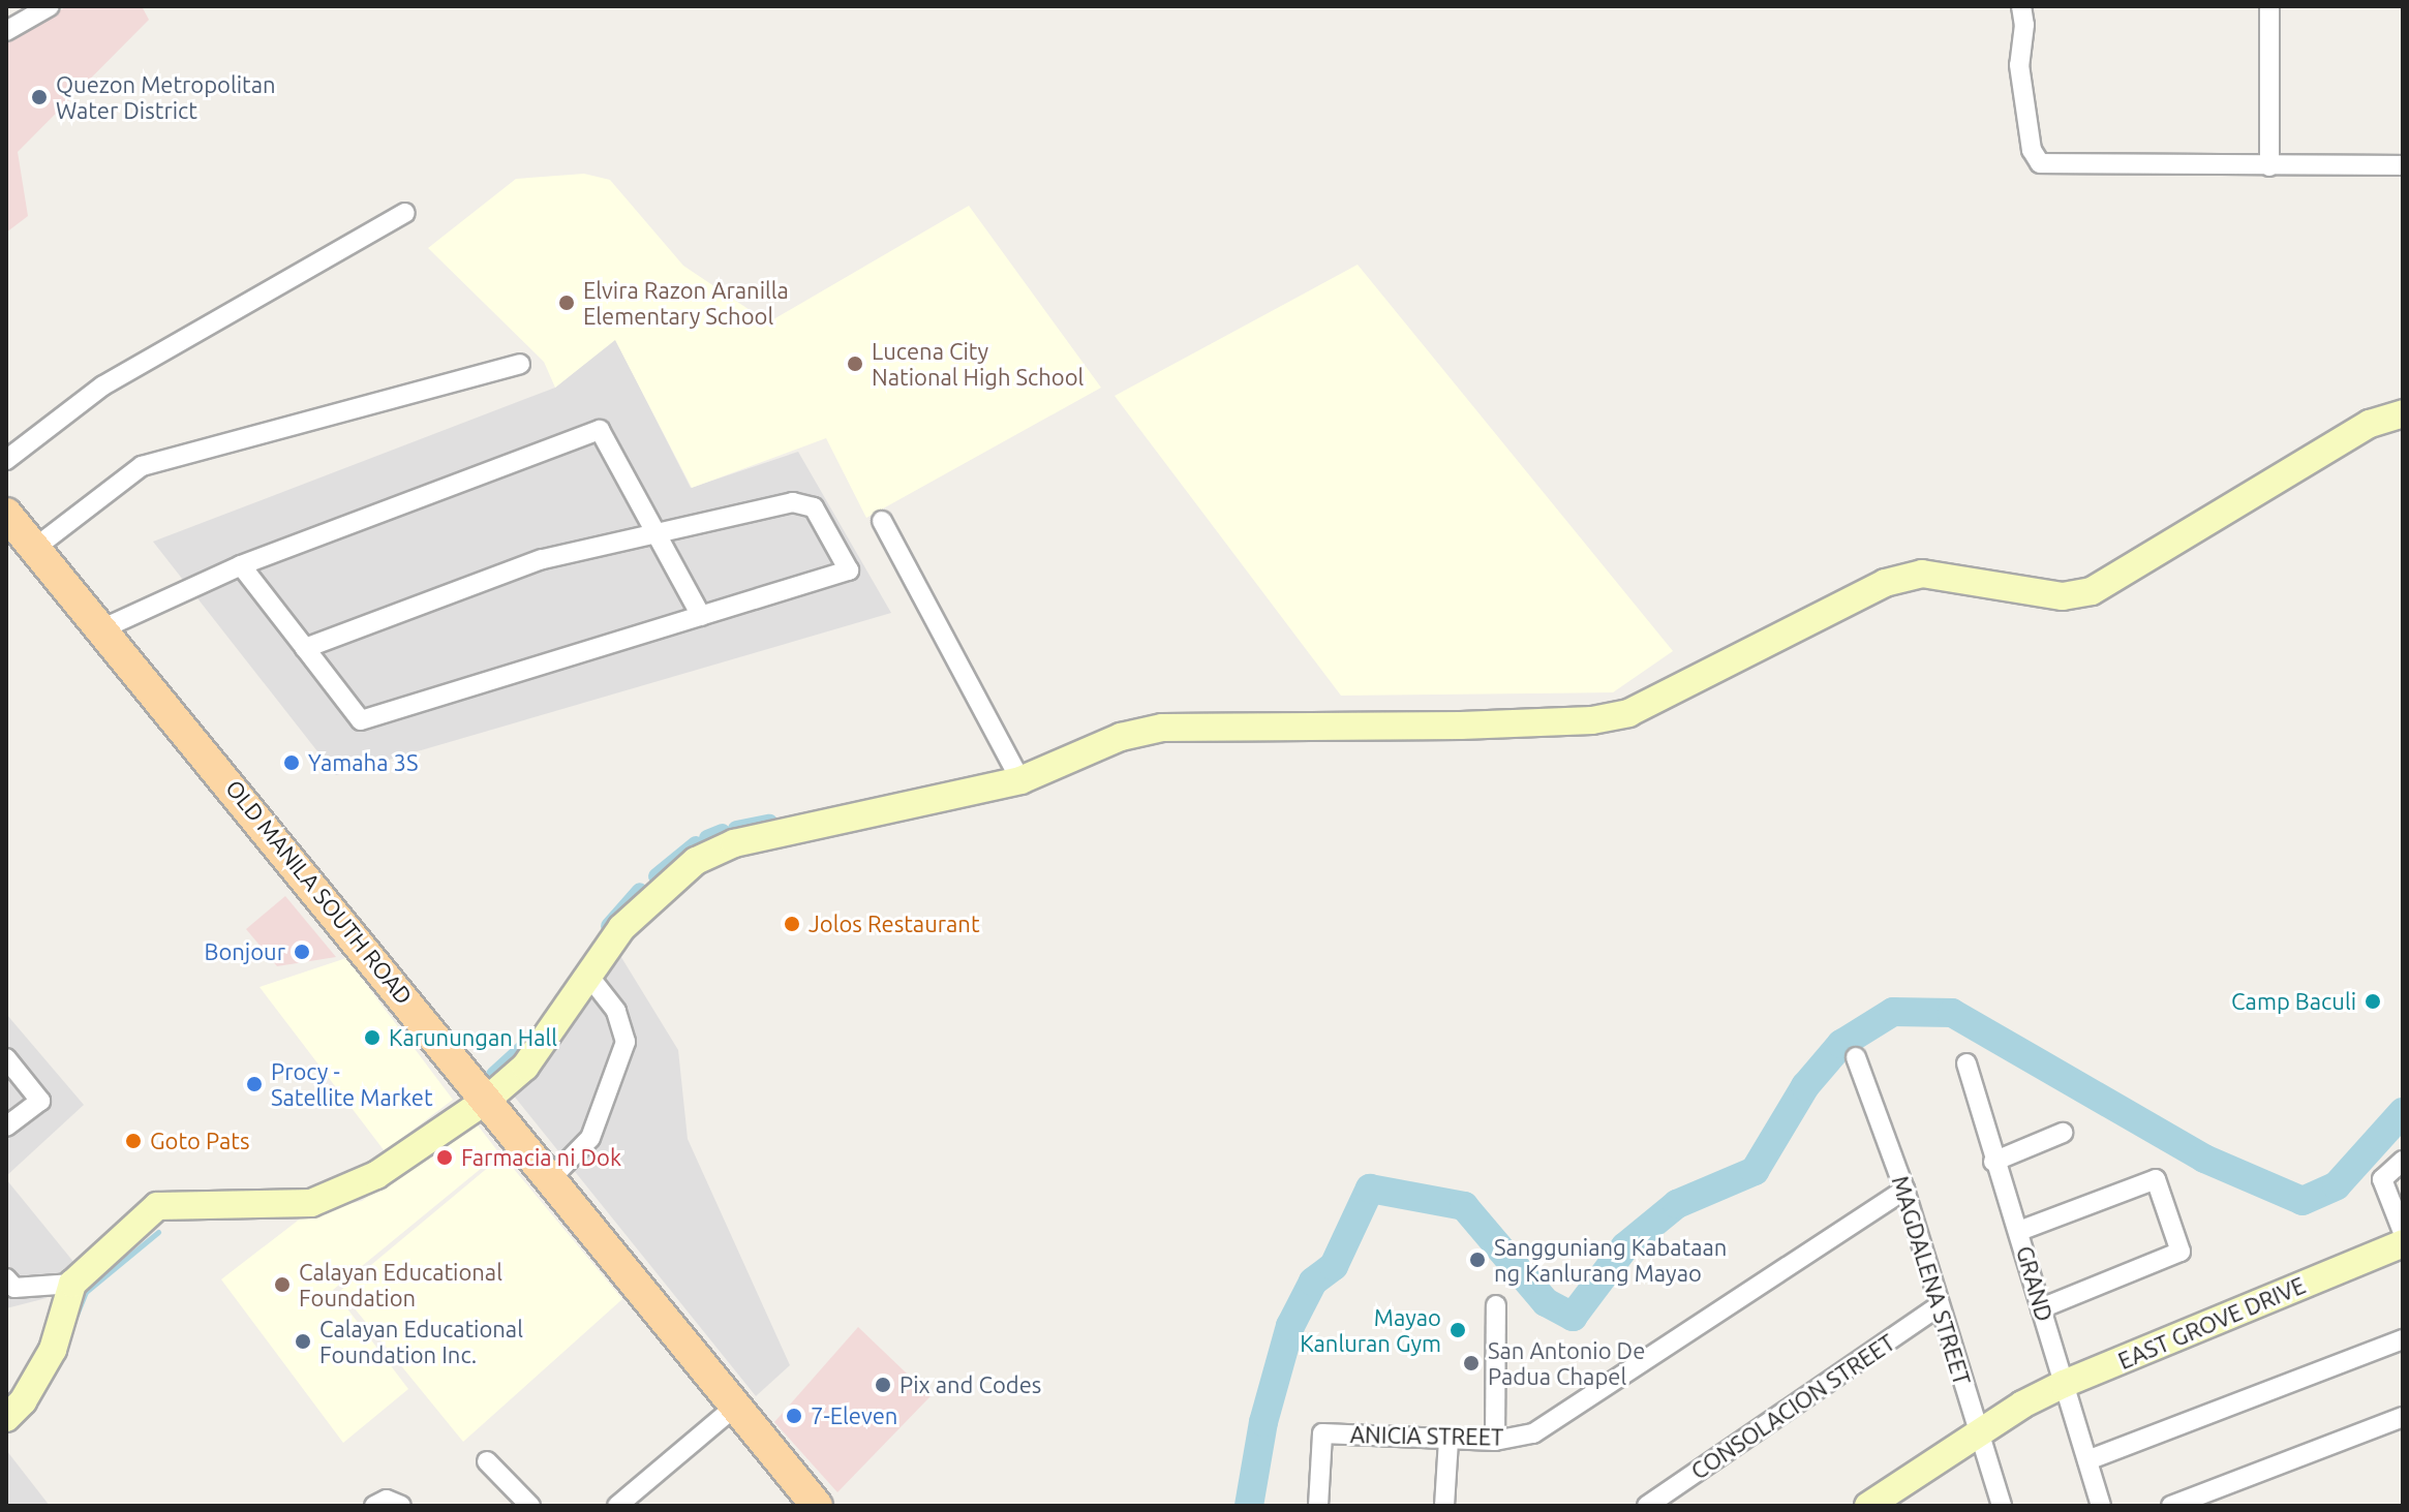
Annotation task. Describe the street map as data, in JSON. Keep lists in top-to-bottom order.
{
  "streets": {
    "main road": ["OLD MANILA SOUTH ROAD"],
    "street": [
      "MAGDALENA STREET",
      "GRAND",
      "EAST GROVE DRIVE",
      "CONSOLACION STREET",
      "ANICIA STREET"
    ]
  },
  "crossings": [
    ["MAGDALENA STREET", "EAST GROVE DRIVE"],
    ["MAGDALENA STREET", "CONSOLACION STREET"],
    ["MAGDALENA STREET", "ANICIA STREET"],
    ["GRAND", "EAST GROVE DRIVE"]
  ],
  "places": [
    "Quezon Metropolitan Water District",
    "Elvira Razon Aranilla Elementary School",
    "Lucena City National High School",
    "Yamaha 3S",
    "Jolos Restaurant",
    "Bonjour",
    "Camp Baculi",
    "Karunungan Hall",
    "Procy - Satellite Market",
    "Goto Pats",
    "Farmacia ni Dok",
    "Sangguniang Kabataan ng Kanlurang Mayao",
    "Calayan Educational Foundation",
    "Mayao Kanluran Gym",
    "Calayan Educational Foundation Inc.",
    "San Antonio De Padua Chapel",
    "Pix and Codes",
    "7-Eleven"
  ]
}
